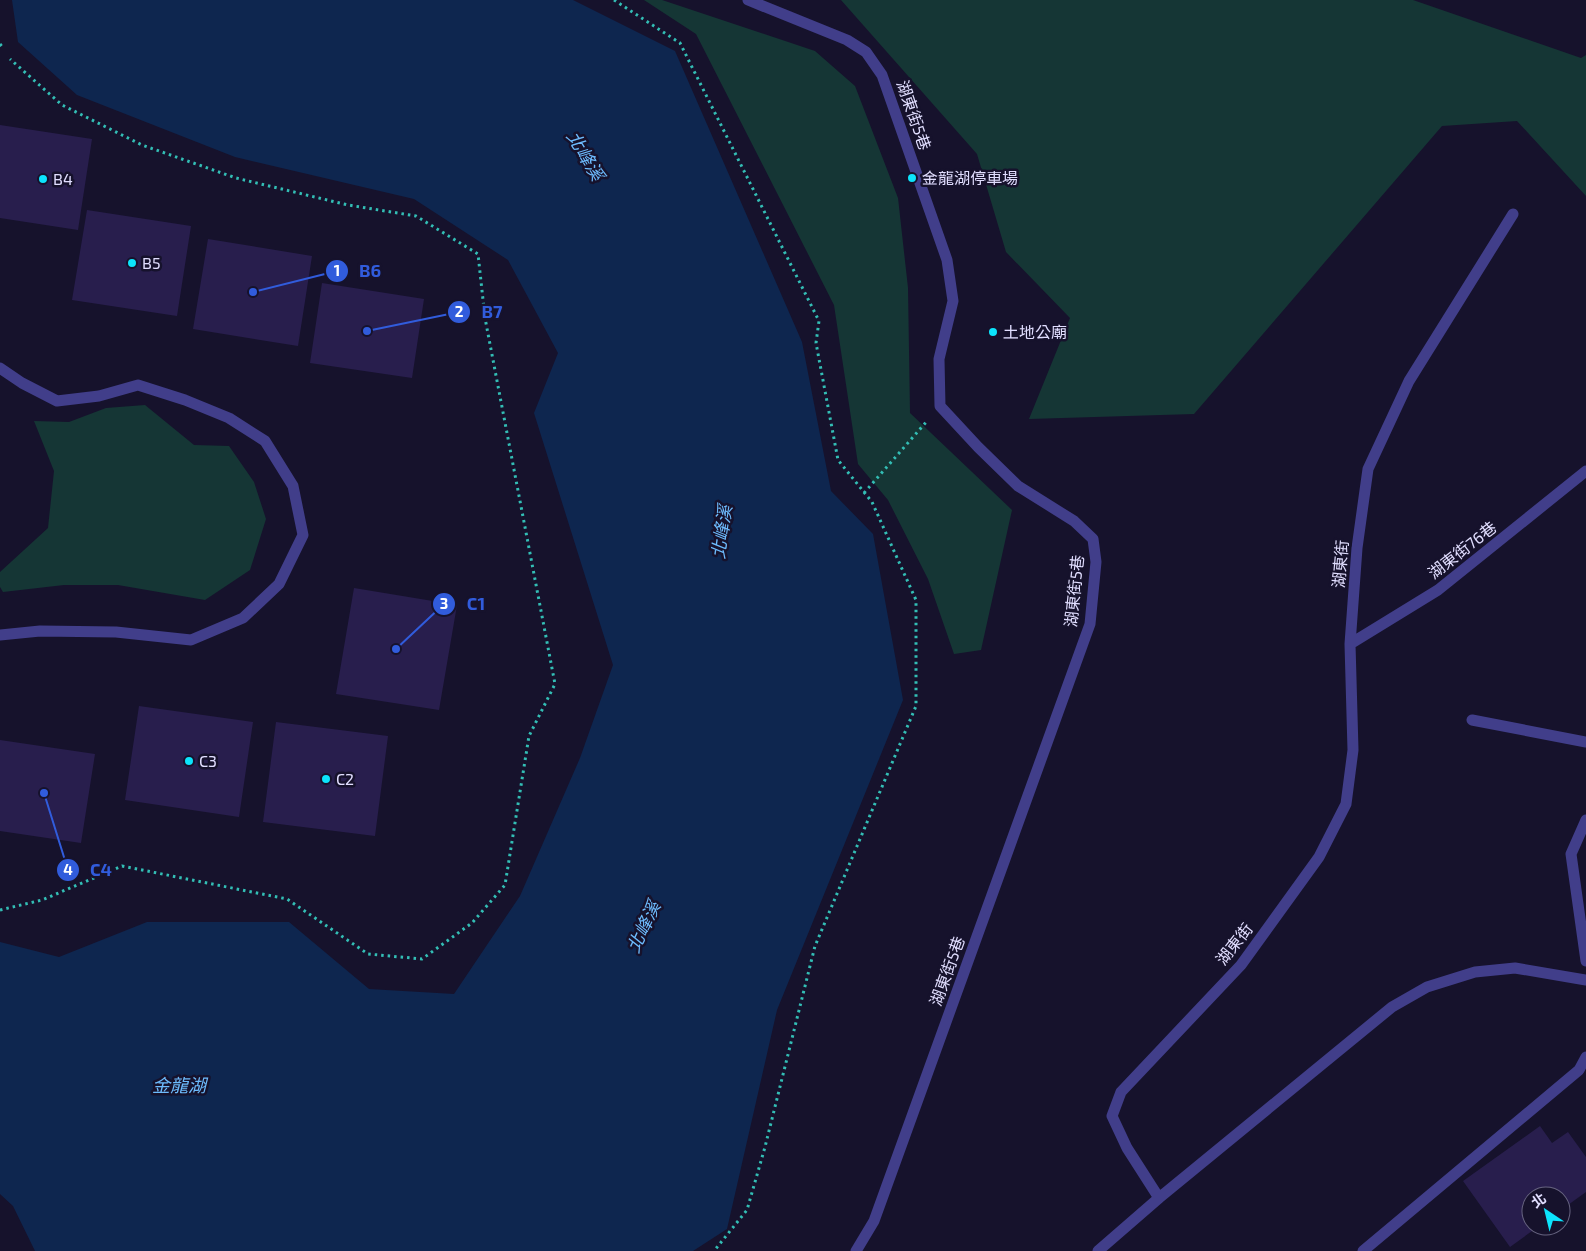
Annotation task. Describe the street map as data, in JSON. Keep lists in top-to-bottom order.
{
  "streets": {
    "lane": ["湖東街5巷", "湖東街76巷", "湖東街"]
  },
  "crossings": [
    ["湖東街76巷", "湖東街"]
  ],
  "water": ["北峰溪", "金龍湖"],
  "places": [
    "金龍湖停車場",
    "B4",
    "B5",
    "B6",
    "B7",
    "土地公廟",
    "C1",
    "C3",
    "C2",
    "C4"
  ],
  "north": "top left"
}
